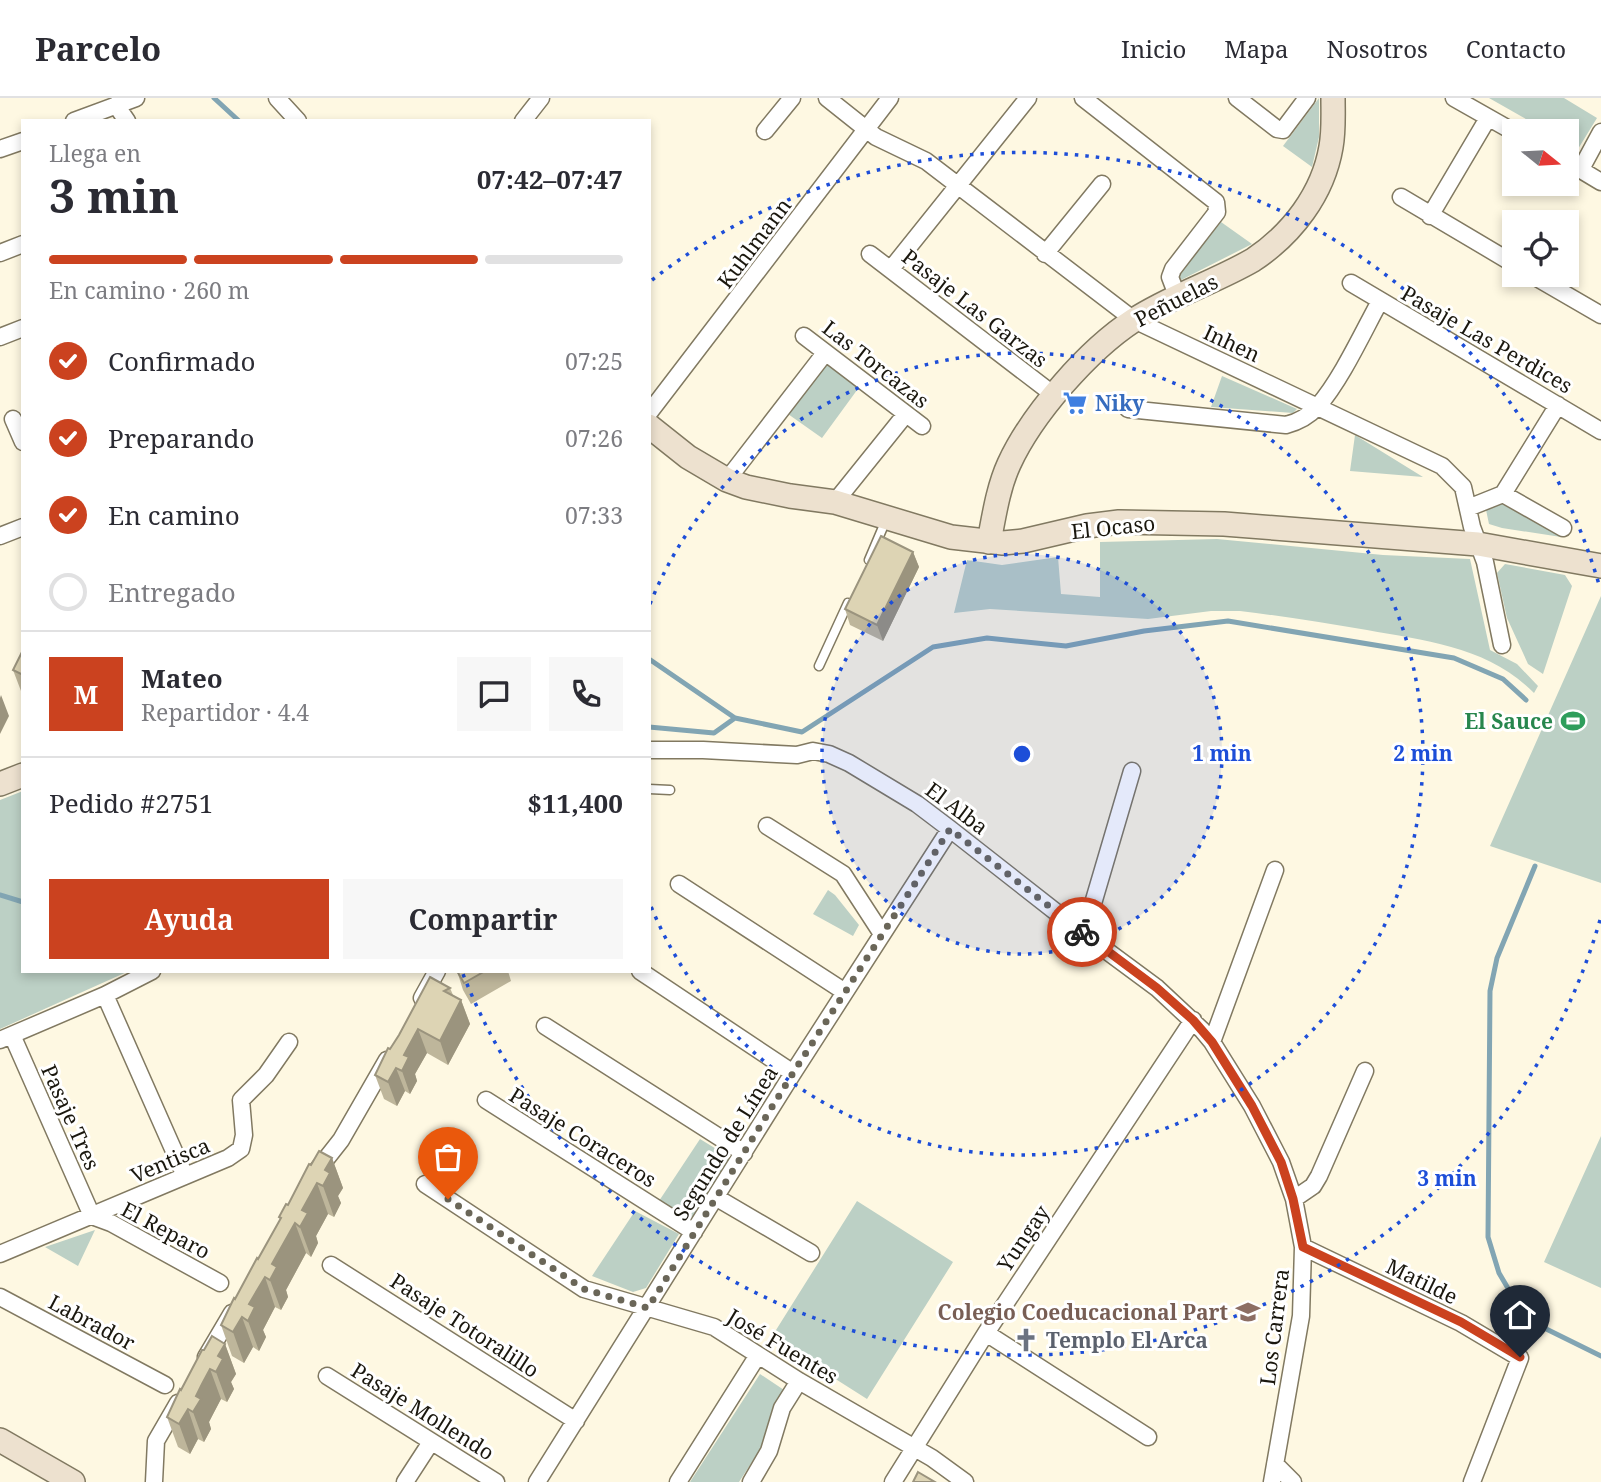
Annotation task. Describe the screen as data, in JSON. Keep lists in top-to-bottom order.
{
  "streets": {
    "street": [
      "Kuhlmann",
      "Peñuelas",
      "Pasaje Las Garzas",
      "Pasaje Las Perdices",
      "Inhen",
      "Las Torcazas",
      "El Ocaso",
      "El Alba",
      "Pasaje Tres",
      "Pasaje Coraceros",
      "Segundo de Línea",
      "Ventisca",
      "El Reparo",
      "Yungay",
      "Matilde",
      "Labrador",
      "Pasaje Totoralillo",
      "Los Carrera",
      "José Fuentes",
      "Pasaje Mollendo"
    ]
  },
  "crossings": [
    ["Kuhlmann", "Inhen"],
    ["Peñuelas", "Pasaje Las Garzas"],
    ["Peñuelas", "Inhen"],
    ["Peñuelas", "El Ocaso"],
    ["Inhen", "El Ocaso"],
    ["El Alba", "Segundo de Línea"],
    ["El Alba", "Yungay"],
    ["Pasaje Tres", "Ventisca"],
    ["Pasaje Tres", "El Reparo"],
    ["Pasaje Coraceros", "Segundo de Línea"],
    ["Segundo de Línea", "Pasaje Totoralillo"],
    ["Segundo de Línea", "José Fuentes"],
    ["Ventisca", "El Reparo"],
    ["Yungay", "José Fuentes"],
    ["Matilde", "Los Carrera"]
  ],
  "places": {
    "supermarket": ["Niky"],
    "sports": ["El Sauce"],
    "school or university": ["Colegio Coeducacional Part"],
    "church": ["Templo El Arca"]
  },
  "north": "right",
  "page": {
    "header": "Parcelo",
    "nav": [
      "Inicio",
      "Mapa",
      "Nosotros",
      "Contacto"
    ],
    "heading": ["3 min", "Llega en", "07:42–07:47"],
    "panel": [
      "Mateo",
      "Repartidor · 4.4",
      "Pedido #2751",
      "$11,400"
    ],
    "bar": "En camino · 260 m",
    "list": [
      ["Confirmado", "07:25"],
      ["Preparando", "07:26"],
      ["En camino", "07:33"],
      "Entregado"
    ],
    "round": "M",
    "buttons": ["Ayuda", "Compartir"]
  },
  "rings": ["1 min", "2 min", "3 min"]
}
